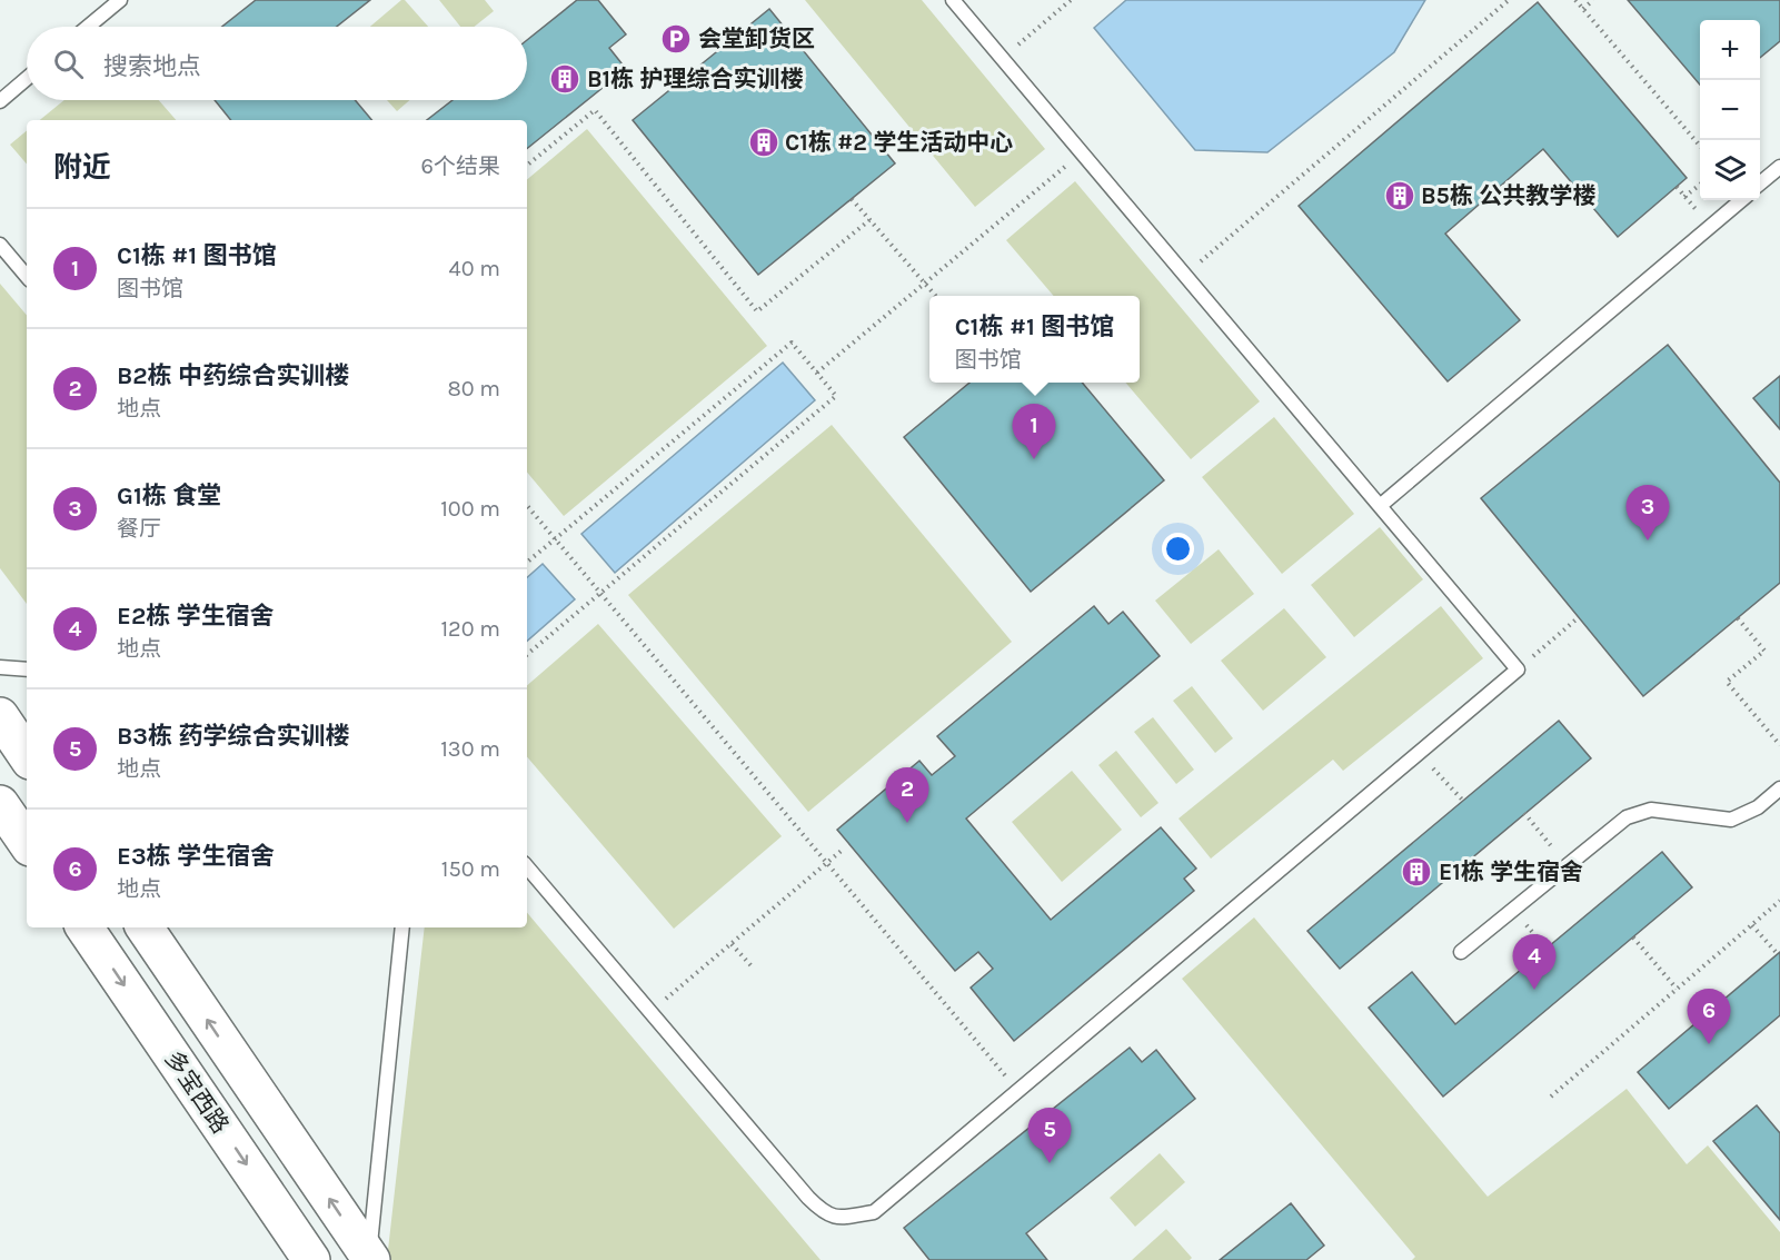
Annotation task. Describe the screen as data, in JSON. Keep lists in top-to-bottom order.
{
  "streets": {
    "street": ["多宝西路"]
  },
  "places": {
    "parking": ["会堂卸货区"],
    "building": [
      "B1栋 护理综合实训楼",
      "C1栋 #2 学生活动中心",
      "B5栋 公共教学楼",
      "E1栋 学生宿舍"
    ]
  },
  "page": {
    "map_buttons": ["+", "−"],
    "search": "搜索地点",
    "heading": ["附近", "6个结果"],
    "list": [
      {
        "mark": "1",
        "name": "C1栋 #1 图书馆",
        "note": "图书馆",
        "value": "40 m"
      },
      {
        "mark": "2",
        "name": "B2栋 中药综合实训楼",
        "note": "地点",
        "value": "80 m"
      },
      {
        "mark": "3",
        "name": "G1栋 食堂",
        "note": "餐厅",
        "value": "100 m"
      },
      {
        "mark": "4",
        "name": "E2栋 学生宿舍",
        "note": "地点",
        "value": "120 m"
      },
      {
        "mark": "5",
        "name": "B3栋 药学综合实训楼",
        "note": "地点",
        "value": "130 m"
      },
      {
        "mark": "6",
        "name": "E3栋 学生宿舍",
        "note": "地点",
        "value": "150 m"
      }
    ],
    "popup": ["C1栋 #1 图书馆", "图书馆"],
    "pins": [
      "1",
      "3",
      "2",
      "4",
      "6",
      "5"
    ]
  }
}
